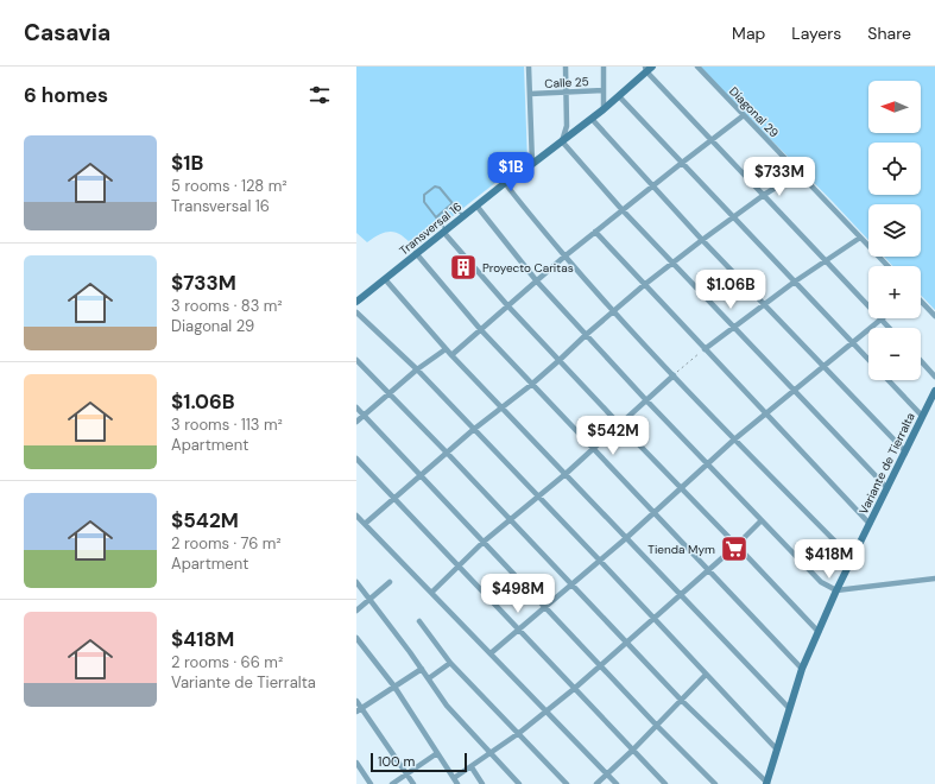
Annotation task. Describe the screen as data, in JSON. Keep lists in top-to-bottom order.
{
  "streets": {
    "main road": ["Transversal 16", "Variante de Tierralta"],
    "street": ["Calle 25", "Diagonal 29"]
  },
  "places": {
    "building": ["Proyecto Caritas"],
    "supermarket": ["Tienda Mym"]
  },
  "scale_bar": "100 m",
  "north": "left",
  "page": {
    "header": "Casavia",
    "nav": ["Map", "Layers", "Share"],
    "heading": "6 homes",
    "map_buttons": ["+", "−"],
    "list": [
      {
        "name": "$1B",
        "note": "5 rooms · 128 m² · Transversal 16"
      },
      {
        "name": "$733M",
        "note": "3 rooms · 83 m² · Diagonal 29"
      },
      {
        "name": "$1.06B",
        "note": "3 rooms · 113 m² · Apartment"
      },
      {
        "name": "$542M",
        "note": "2 rooms · 76 m² · Apartment"
      },
      {
        "name": "$418M",
        "note": "2 rooms · 66 m² · Variante de Tierralta"
      }
    ],
    "price": [
      "$1B",
      "$733M",
      "$1.06B",
      "$542M",
      "$418M",
      "$498M"
    ],
    "scale": "100 m"
  }
}
